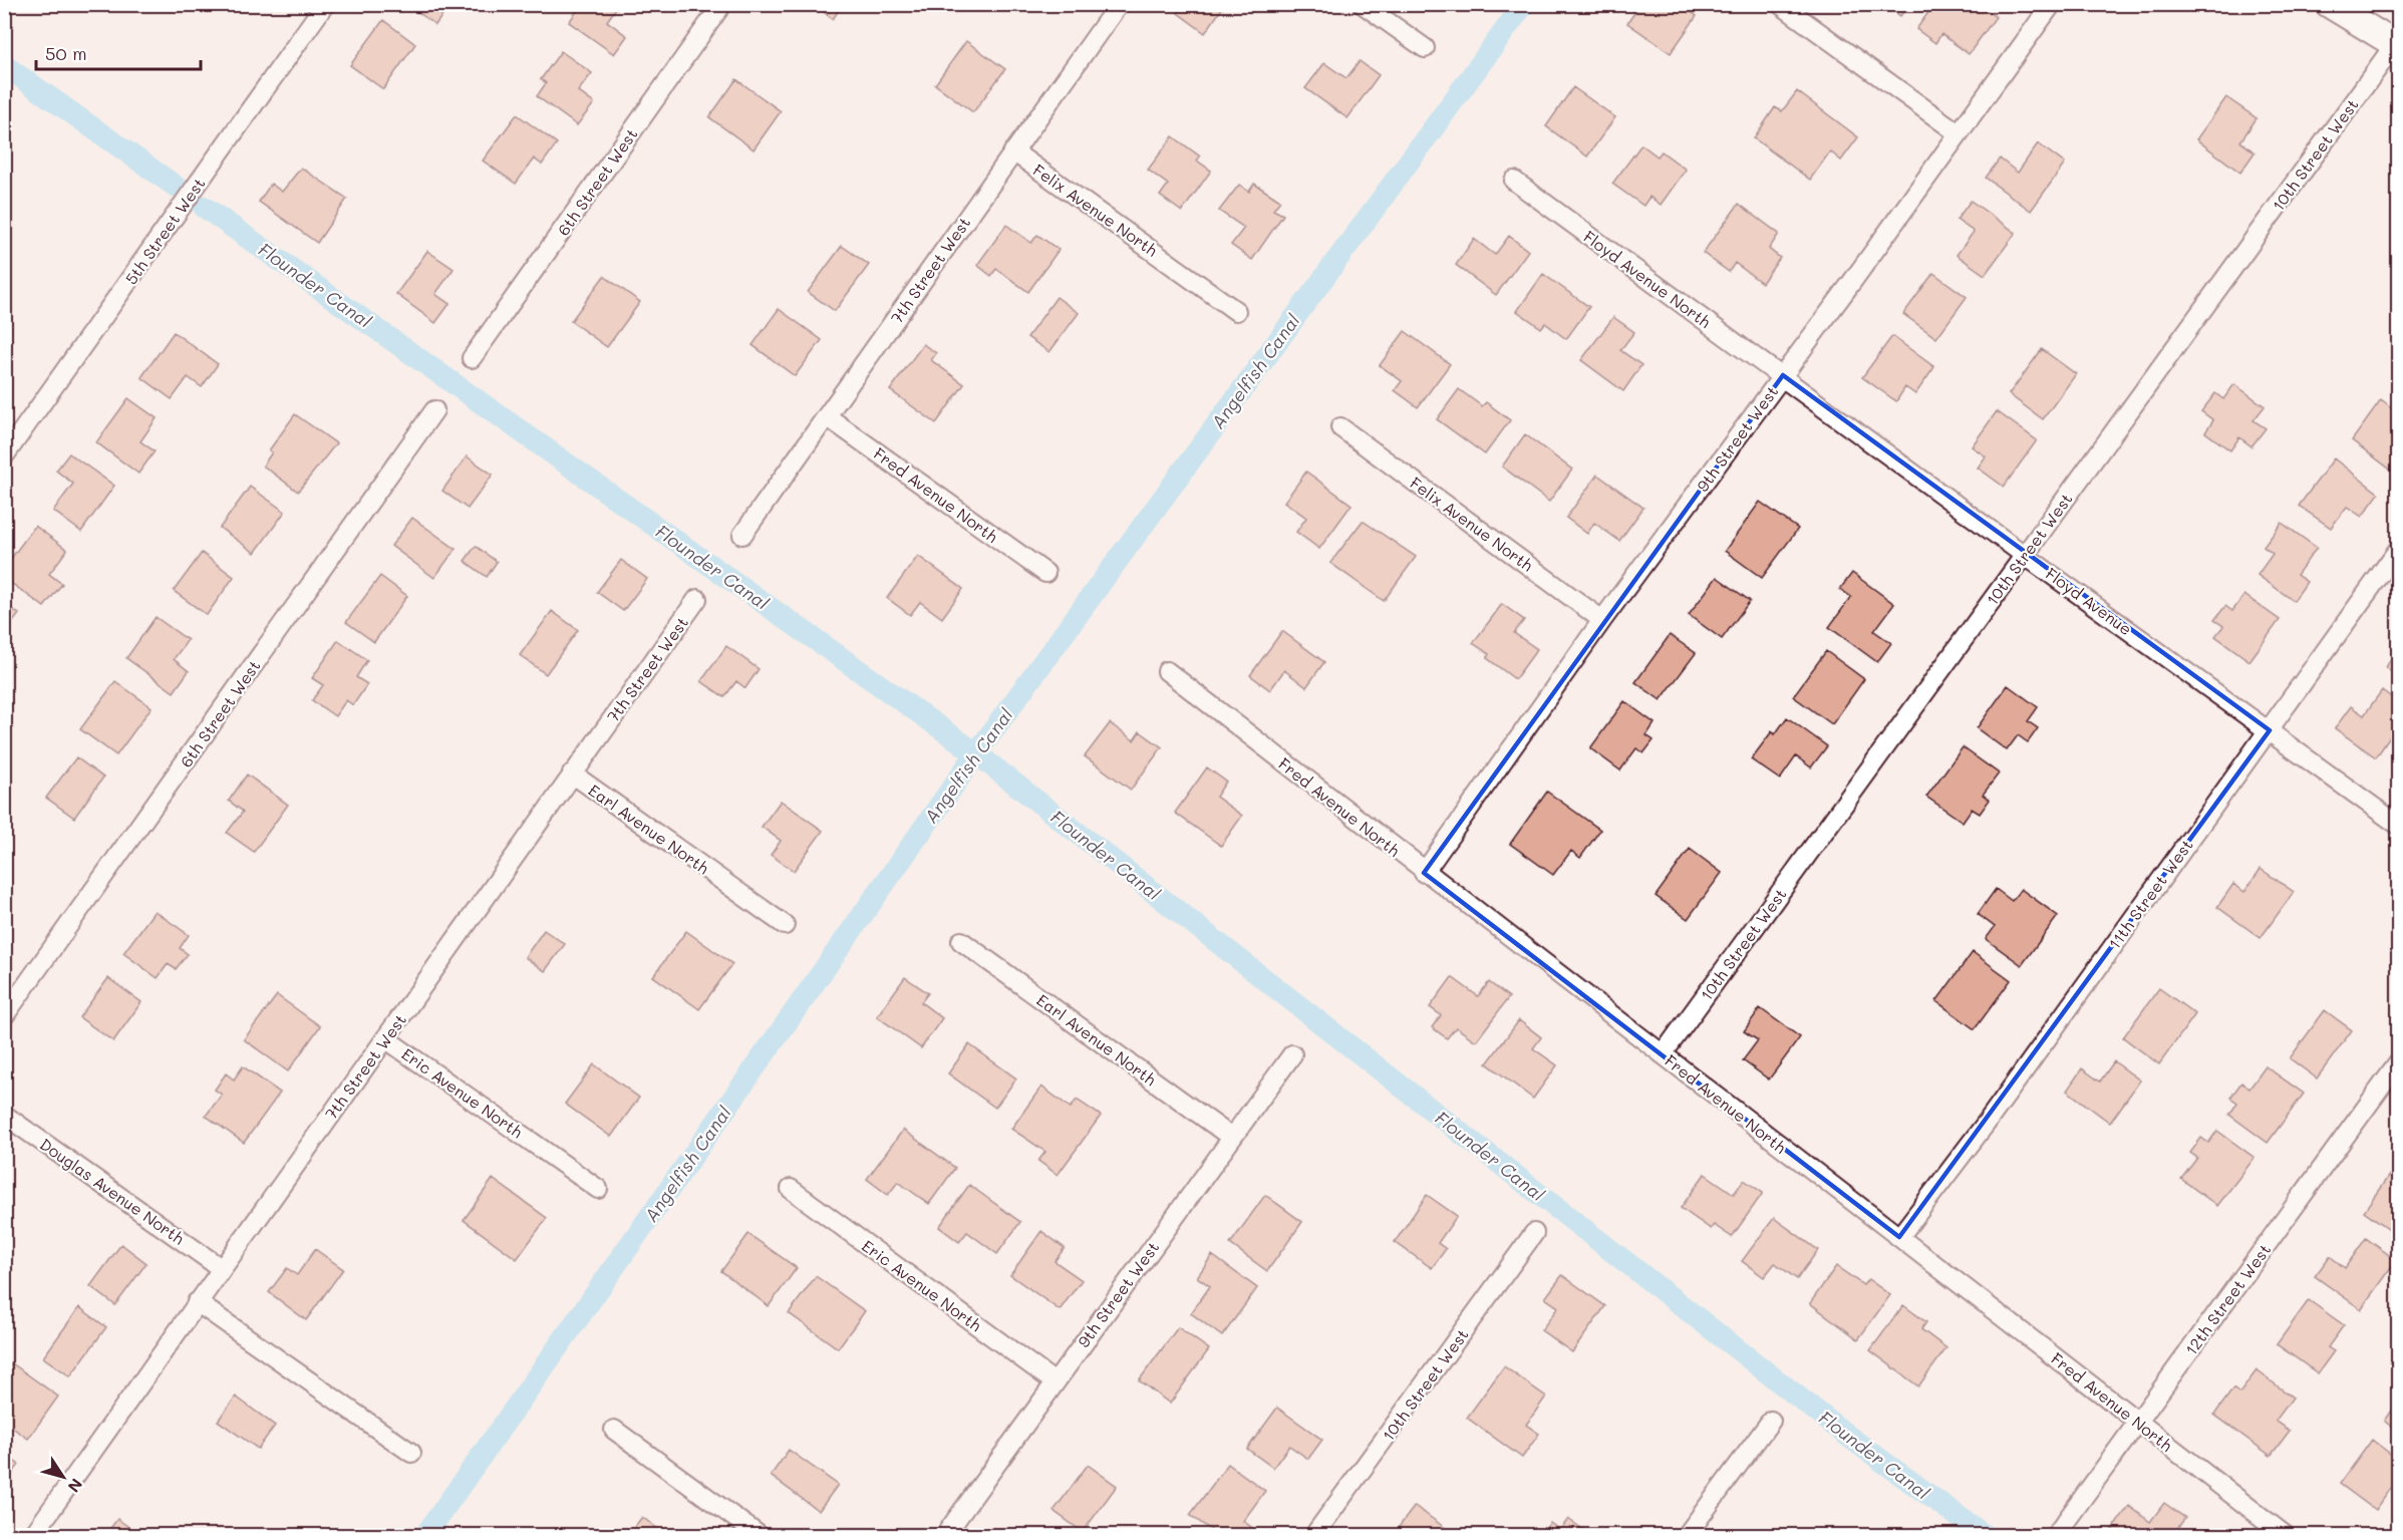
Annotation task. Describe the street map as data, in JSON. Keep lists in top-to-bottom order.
{
  "streets": {
    "street": [
      "10th Street West",
      "6th Street West",
      "Felix Avenue North",
      "5th Street West",
      "7th Street West",
      "Floyd Avenue North",
      "9th Street West",
      "Fred Avenue North",
      "Floyd Avenue",
      "Earl Avenue North",
      "11th Street West",
      "Eric Avenue North",
      "Douglas Avenue North",
      "12th Street West"
    ]
  },
  "crossings": [
    ["10th Street West", "Fred Avenue North"],
    ["10th Street West", "Floyd Avenue"],
    ["Felix Avenue North", "7th Street West"],
    ["Felix Avenue North", "9th Street West"],
    ["7th Street West", "Fred Avenue North"],
    ["7th Street West", "Earl Avenue North"],
    ["7th Street West", "Eric Avenue North"],
    ["7th Street West", "Douglas Avenue North"],
    ["Floyd Avenue North", "9th Street West"],
    ["Floyd Avenue North", "Floyd Avenue"],
    ["9th Street West", "Fred Avenue North"],
    ["9th Street West", "Floyd Avenue"],
    ["9th Street West", "Earl Avenue North"],
    ["9th Street West", "Eric Avenue North"],
    ["Fred Avenue North", "11th Street West"],
    ["Fred Avenue North", "12th Street West"],
    ["Floyd Avenue", "11th Street West"]
  ],
  "water": ["Flounder Canal", "Angelfish Canal"],
  "scale_bar": "50 m",
  "north": "bottom right"
}
